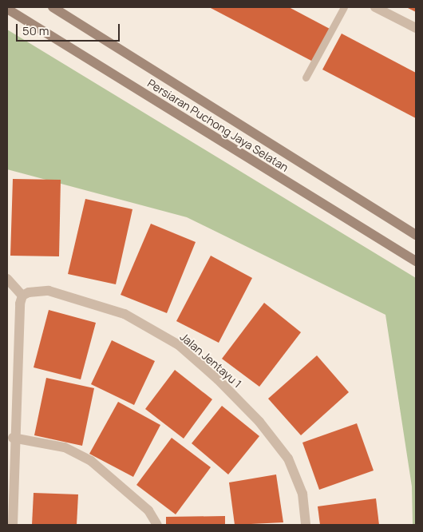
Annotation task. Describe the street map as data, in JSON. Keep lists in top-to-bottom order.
{
  "streets": {
    "main road": ["Persiaran Puchong Jaya Selatan"],
    "street": ["Jalan Jentayu 1"]
  },
  "scale_bar": "50 m"
}
